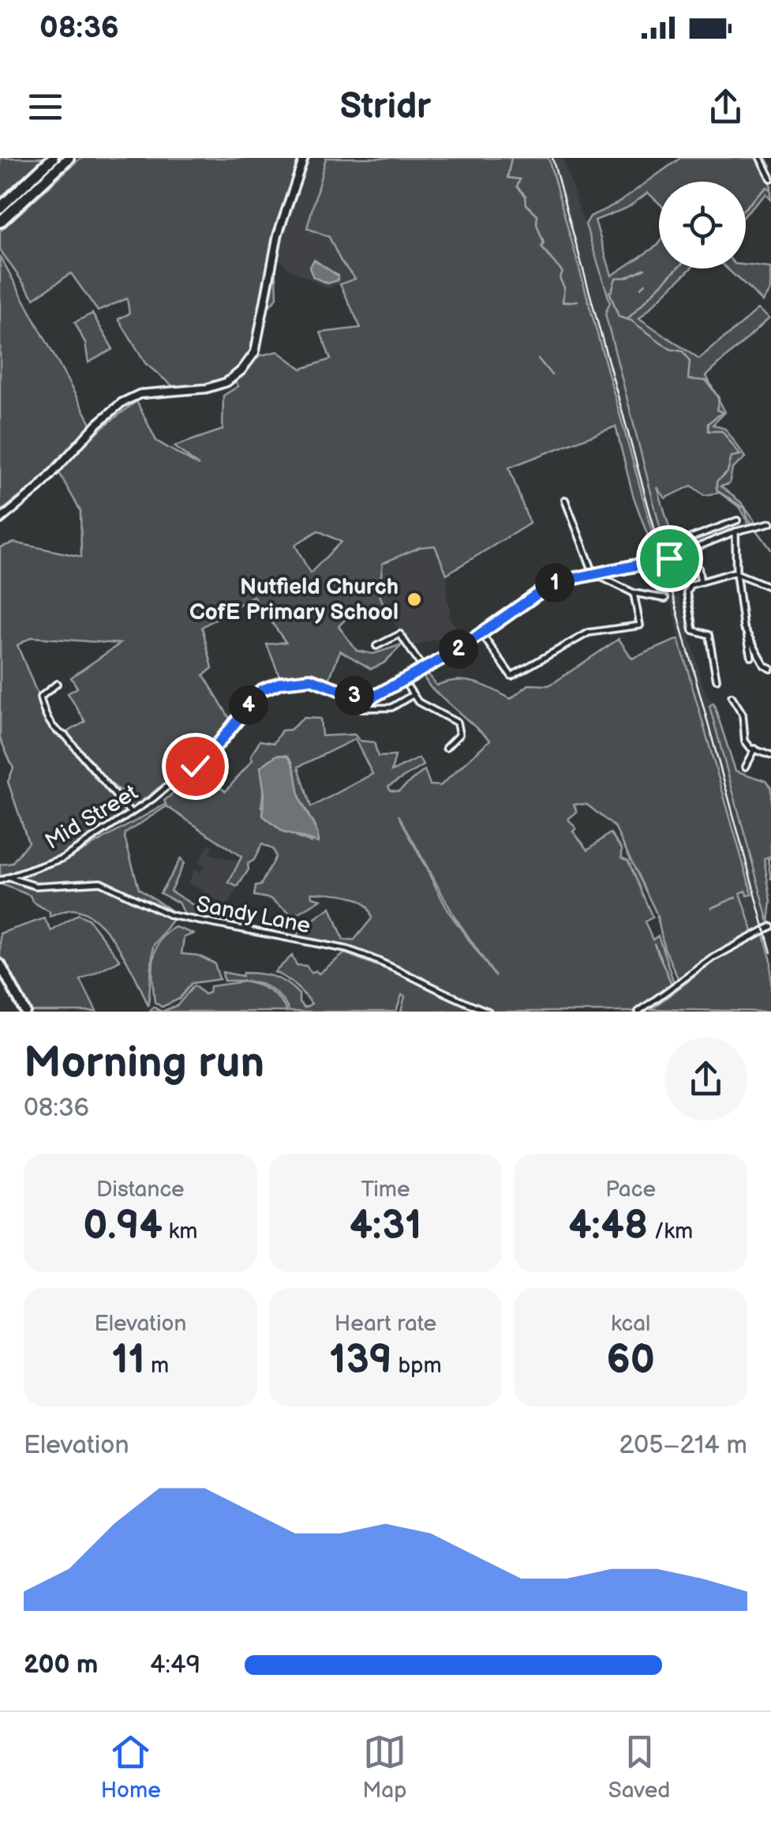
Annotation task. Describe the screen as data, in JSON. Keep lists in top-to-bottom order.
{
  "streets": {
    "street": ["Mid Street", "Sandy Lane"]
  },
  "crossings": [
    ["Mid Street", "Sandy Lane"]
  ],
  "places": ["Nutfield Church CofE Primary School"],
  "page": {
    "status": "08:36",
    "header": "Stridr",
    "pins": [
      "1",
      "2",
      "3",
      "4"
    ],
    "heading": ["Morning run", "08:36"],
    "stats": [
      ["Distance", "0.94 km"],
      ["Time", "4:31"],
      ["Pace", "4:48 /km"],
      ["Elevation", "11 m"],
      ["Heart rate", "139 bpm"],
      ["kcal", "60"]
    ],
    "chart": ["Elevation", "205–214 m"],
    "list": [
      {
        "name": "200 m",
        "note": "4:49"
      }
    ],
    "tabs": ["Home", "Map", "Saved"]
  }
}
